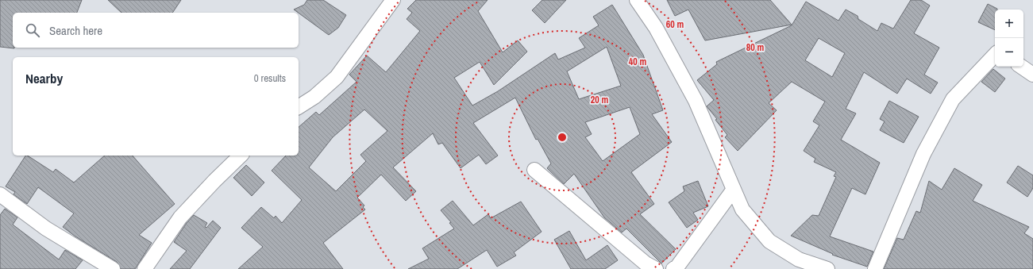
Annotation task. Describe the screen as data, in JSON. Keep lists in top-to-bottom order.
{
  "page": {
    "map_buttons": ["+", "−"],
    "search": "Search here",
    "heading": ["Nearby", "0 results"]
  },
  "rings": [
    "60 m",
    "80 m",
    "40 m",
    "20 m"
  ]
}
